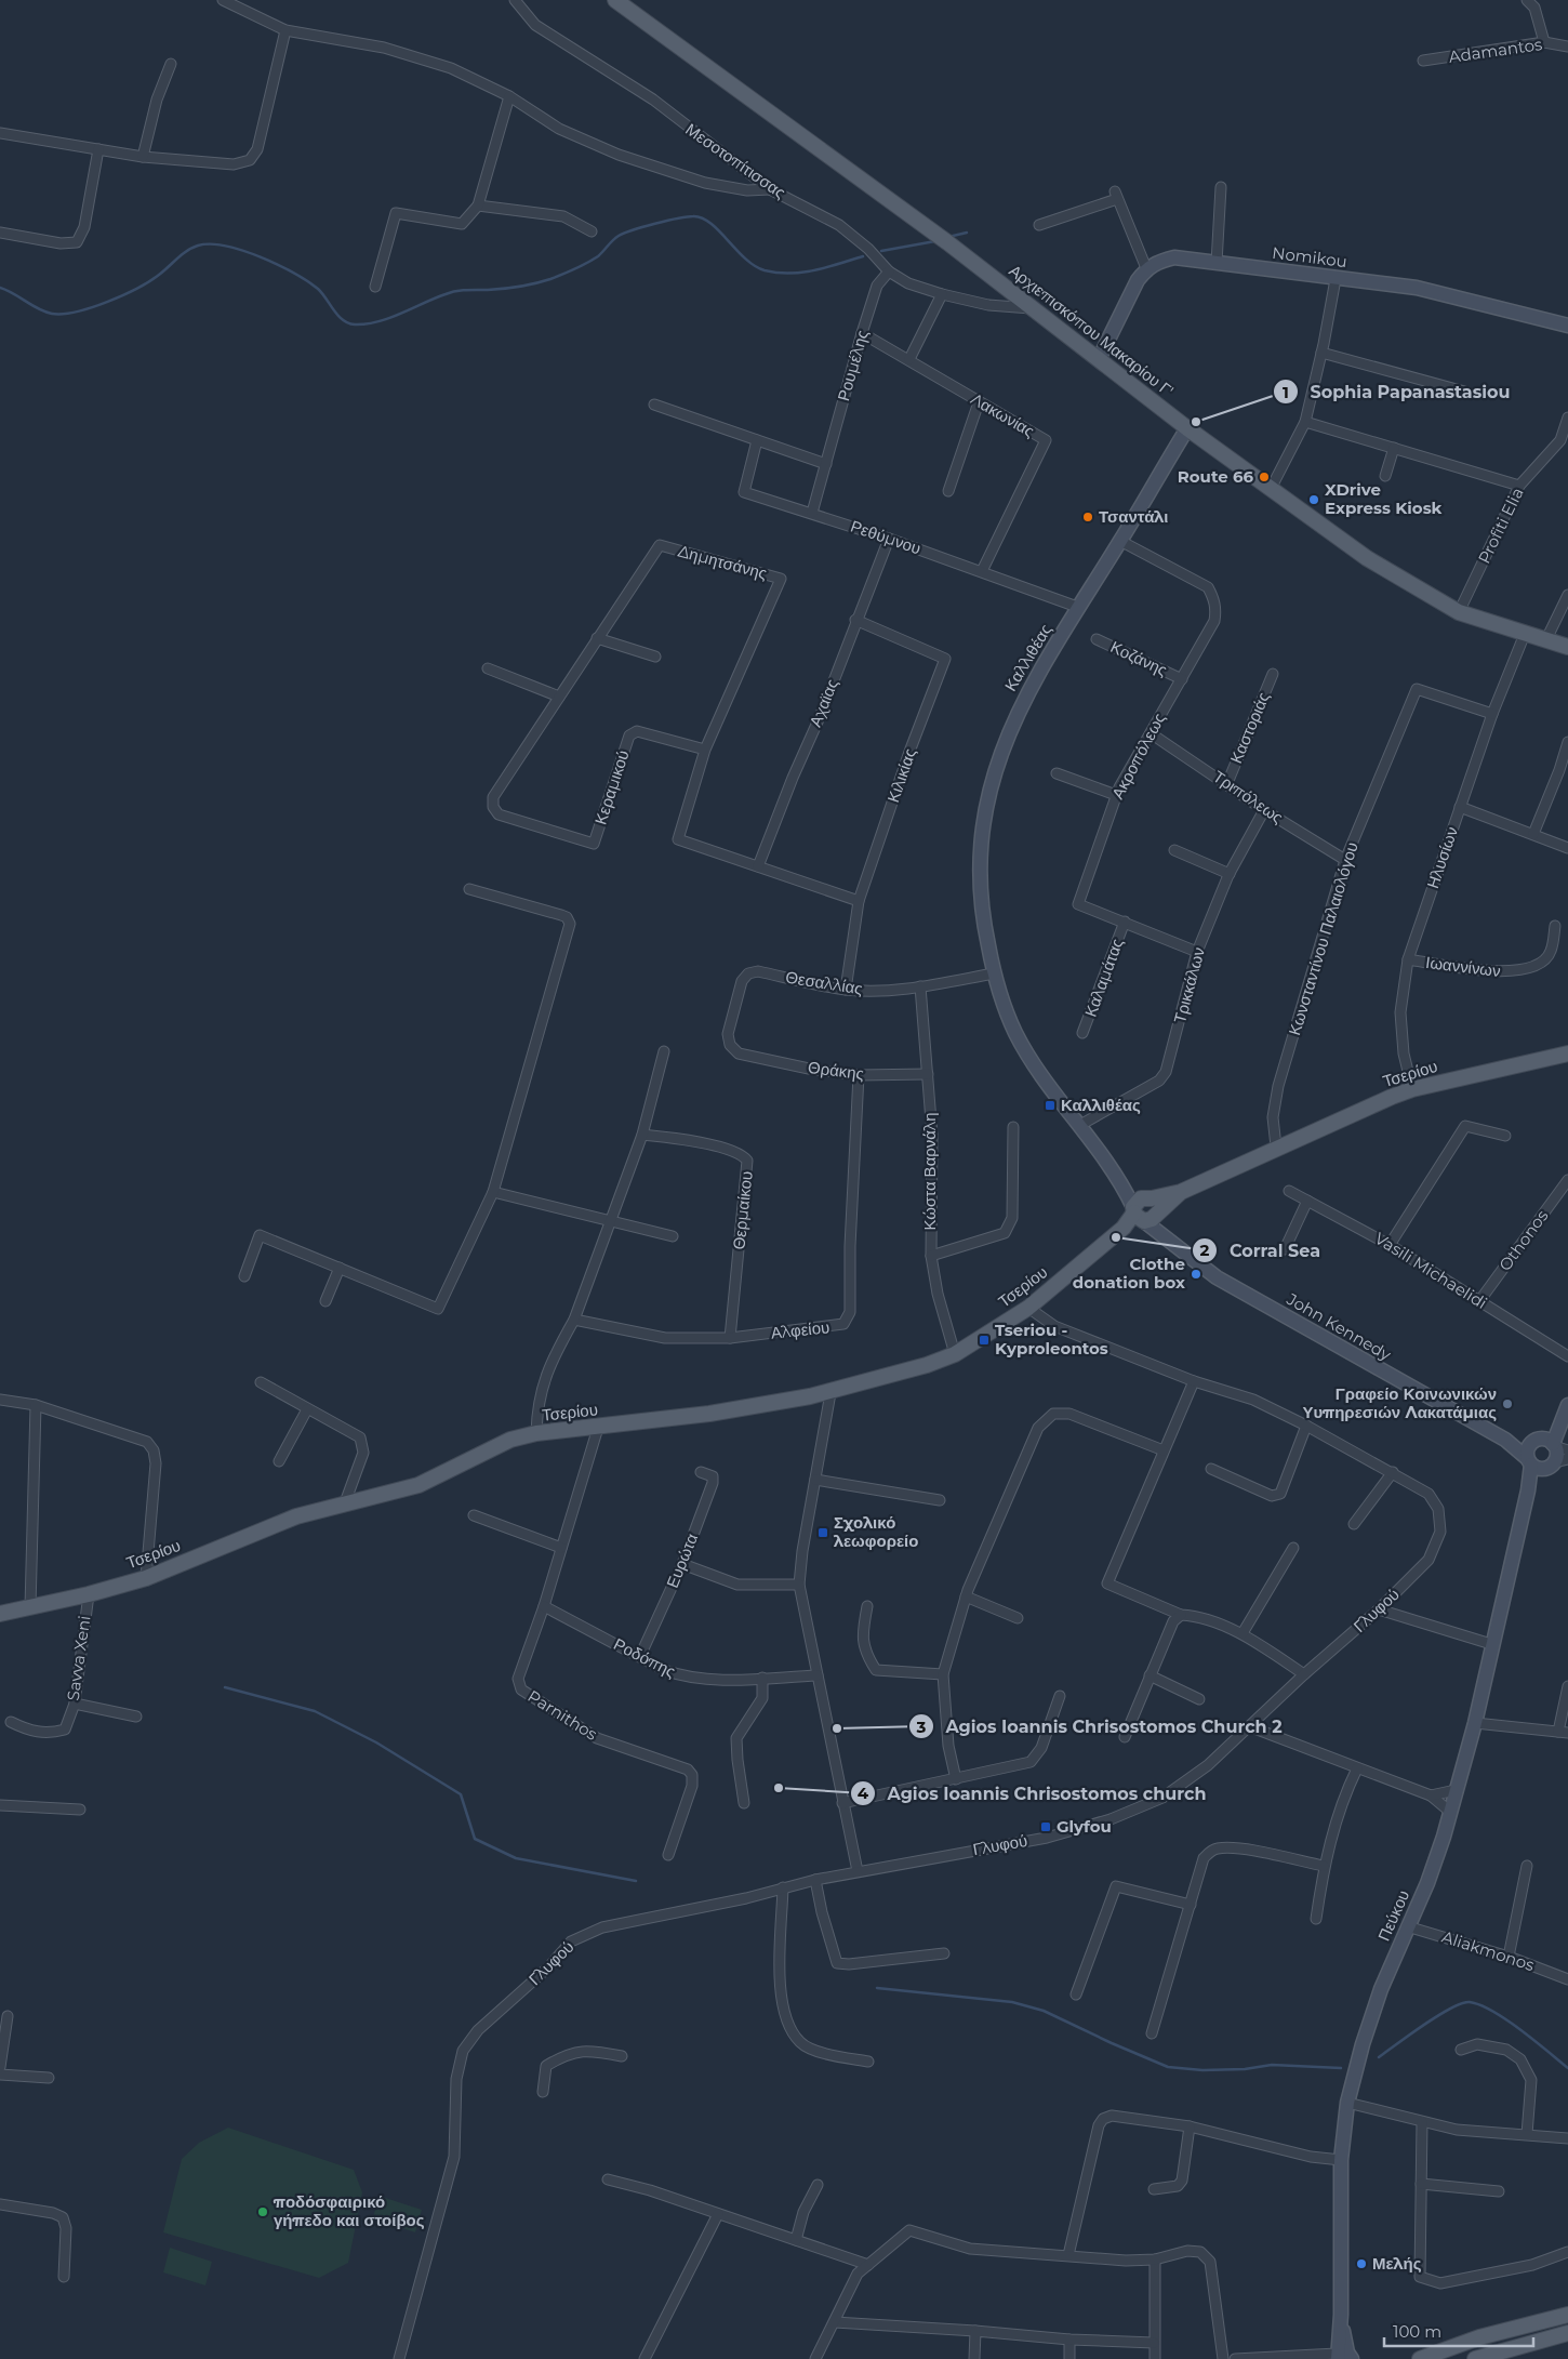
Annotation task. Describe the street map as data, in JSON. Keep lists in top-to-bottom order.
{
  "streets": {
    "main road": ["Αρχιεπισκόπου Μακαρίου Γ'", "Τσερίου"],
    "street": [
      "Adamantos",
      "Μεσοτοπίτισσας",
      "Nomikou",
      "Ρουμέλης",
      "Λακωνίας",
      "Profiti Elia",
      "Ρεθύμνου",
      "Δημητσάνης",
      "Καλλιθέας",
      "Κοζάνης",
      "Αχαϊας",
      "Καστοριάς",
      "Ακροπόλεως",
      "Κιλικίας",
      "Κεραμικού",
      "Τριπόλεως",
      "Ηλυσίων",
      "Κωνσταντίνου Παλαιολόγου",
      "Ιωαννίνων",
      "Καλαμάτας",
      "Θεσαλλίας",
      "Τρικκάλων",
      "Θράκης",
      "Κώστα Βαρνάλη",
      "Θερμαίκου",
      "Othonos",
      "Vasili Michaelidi",
      "John Kennedy",
      "Αλφείου",
      "Ευρώτα",
      "Γλυφού",
      "Savva Xeni",
      "Ροδόπης",
      "Parnithos",
      "Πεύκου",
      "Aliakmonos"
    ]
  },
  "crossings": [
    ["Μεσοτοπίτισσας", "Αρχιεπισκόπου Μακαρίου Γ'"],
    ["Μεσοτοπίτισσας", "Ρουμέλης"],
    ["Αρχιεπισκόπου Μακαρίου Γ'", "Profiti Elia"],
    ["Αρχιεπισκόπου Μακαρίου Γ'", "Καλλιθέας"],
    ["Αρχιεπισκόπου Μακαρίου Γ'", "Ηλυσίων"],
    ["Ρουμέλης", "Λακωνίας"],
    ["Ρουμέλης", "Ρεθύμνου"],
    ["Λακωνίας", "Ρεθύμνου"],
    ["Ρεθύμνου", "Καλλιθέας"],
    ["Ρεθύμνου", "Αχαϊας"],
    ["Δημητσάνης", "Κεραμικού"],
    ["Καλλιθέας", "Ακροπόλεως"],
    ["Καλλιθέας", "Θεσαλλίας"],
    ["Καλλιθέας", "Τρικκάλων"],
    ["Καλλιθέας", "John Kennedy"],
    ["Κοζάνης", "Ακροπόλεως"],
    ["Αχαϊας", "Κιλικίας"],
    ["Καστοριάς", "Τριπόλεως"],
    ["Ακροπόλεως", "Τριπόλεως"],
    ["Ακροπόλεως", "Καλαμάτας"],
    ["Ακροπόλεως", "Τρικκάλων"],
    ["Κιλικίας", "Θεσαλλίας"],
    ["Τριπόλεως", "Κωνσταντίνου Παλαιολόγου"],
    ["Τριπόλεως", "Τρικκάλων"],
    ["Ηλυσίων", "Κωνσταντίνου Παλαιολόγου"],
    ["Ηλυσίων", "Ιωαννίνων"],
    ["Ηλυσίων", "Τσερίου"],
    ["Κωνσταντίνου Παλαιολόγου", "Τσερίου"],
    ["Θεσαλλίας", "Θράκης"],
    ["Θεσαλλίας", "Κώστα Βαρνάλη"],
    ["Θράκης", "Κώστα Βαρνάλη"],
    ["Θράκης", "Αλφείου"],
    ["Τσερίου", "Κώστα Βαρνάλη"],
    ["Τσερίου", "John Kennedy"],
    ["Τσερίου", "Γλυφού"],
    ["Τσερίου", "Savva Xeni"],
    ["Τσερίου", "Parnithos"],
    ["Θερμαίκου", "Αλφείου"],
    ["Othonos", "Vasili Michaelidi"],
    ["Ευρώτα", "Ροδόπης"],
    ["Ροδόπης", "Parnithos"],
    ["Πεύκου", "Aliakmonos"]
  ],
  "places": {
    "other": [
      "Sophia Papanastasiou",
      "Route 66",
      "XDrive Express Kiosk",
      "Τσαντάλι",
      "Corral Sea",
      "Clothe donation box",
      "Γραφείο Κοινωνικών Υυπηρεσιών Λακατάμιας",
      "Agios Ioannis Chrisostomos Church 2",
      "Agios Ioannis Chrisostomos church",
      "ποδόσφαιρικό γήπεδο και στοίβος",
      "Μελής"
    ],
    "transit": [
      "Καλλιθέας",
      "Tseriou - Kyproleontos",
      "Σχολικό λεωφορείο",
      "Glyfou"
    ]
  },
  "scale_bar": "100 m"
}
